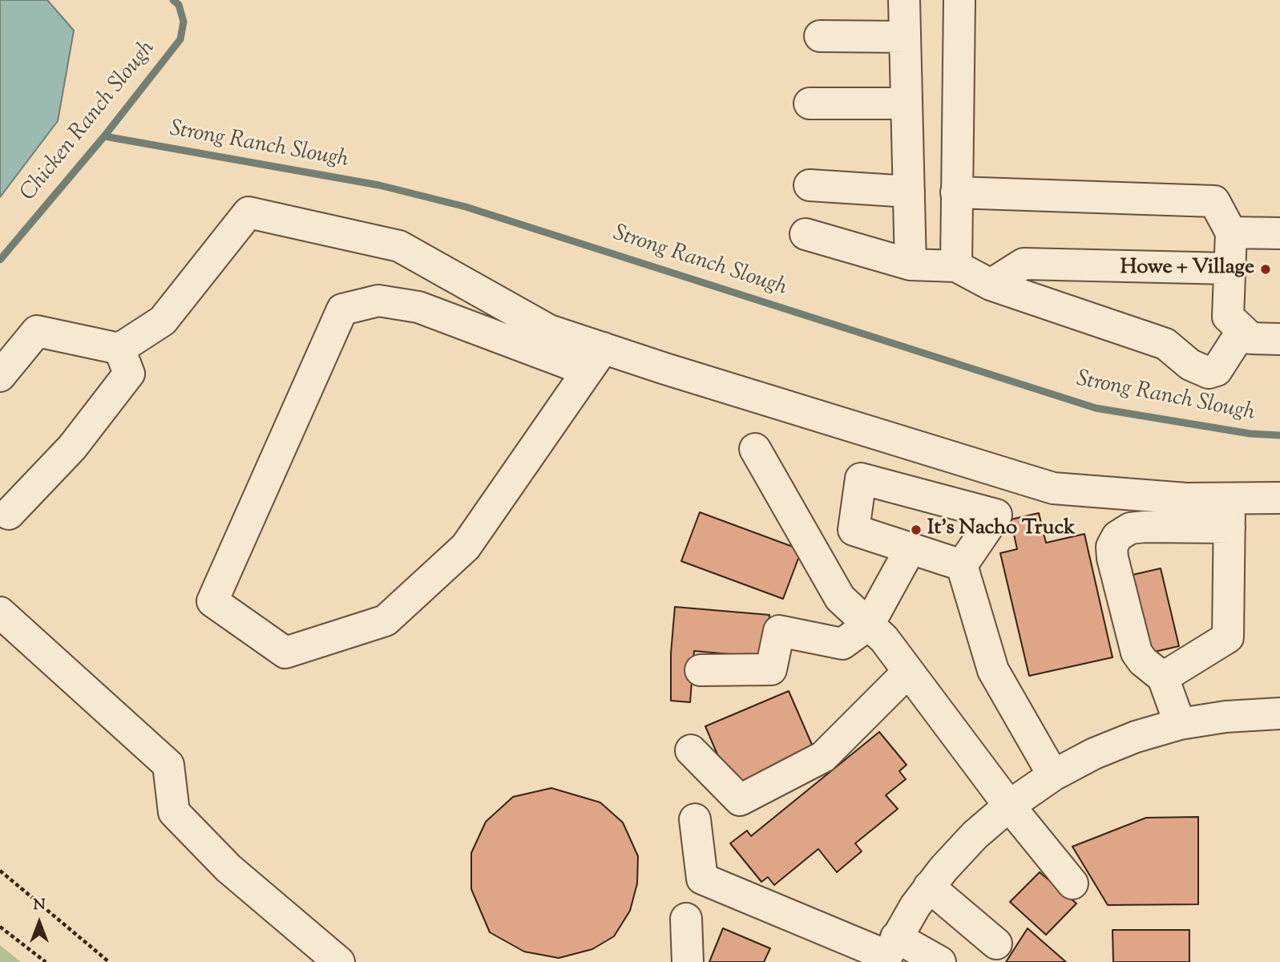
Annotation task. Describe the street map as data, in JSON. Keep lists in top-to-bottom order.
{
  "water": ["Chicken Ranch Slough", "Strong Ranch Slough"],
  "places": ["Howe + Village", "It's Nacho Truck"],
  "north": "top"
}
